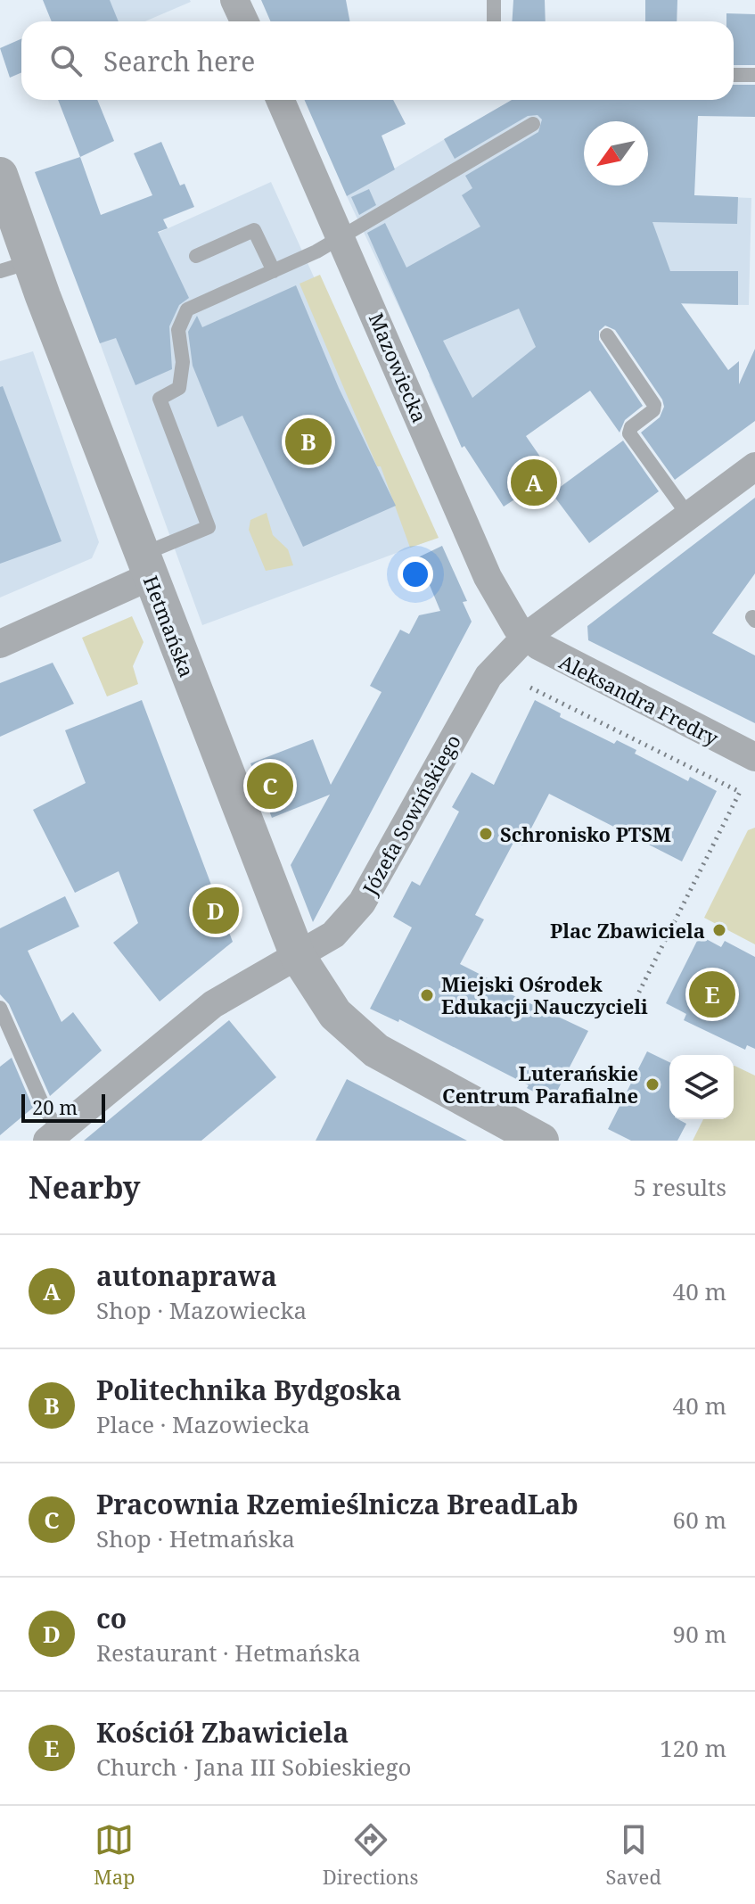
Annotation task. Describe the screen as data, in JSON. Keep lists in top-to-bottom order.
{
  "streets": {
    "street": [
      "Mazowiecka",
      "Hetmańska",
      "Aleksandra Fredry",
      "Józefa Sowińskiego"
    ]
  },
  "crossings": [
    ["Mazowiecka", "Aleksandra Fredry"],
    ["Mazowiecka", "Józefa Sowińskiego"],
    ["Hetmańska", "Józefa Sowińskiego"],
    ["Aleksandra Fredry", "Józefa Sowińskiego"]
  ],
  "places": [
    "Schronisko PTSM",
    "Plac Zbawiciela",
    "Miejski Ośrodek Edukacji Nauczycieli",
    "Luterańskie Centrum Parafialne"
  ],
  "scale_bar": "20 m",
  "north": "bottom left",
  "page": {
    "search": "Search here",
    "pins": [
      "B",
      "A",
      "C",
      "D",
      "E"
    ],
    "scale": "20 m",
    "heading": ["Nearby", "5 results"],
    "list": [
      {
        "mark": "A",
        "name": "autonaprawa",
        "note": "Shop · Mazowiecka",
        "value": "40 m"
      },
      {
        "mark": "B",
        "name": "Politechnika Bydgoska",
        "note": "Place · Mazowiecka",
        "value": "40 m"
      },
      {
        "mark": "C",
        "name": "Pracownia Rzemieślnicza BreadLab",
        "note": "Shop · Hetmańska",
        "value": "60 m"
      },
      {
        "mark": "D",
        "name": "co",
        "note": "Restaurant · Hetmańska",
        "value": "90 m"
      },
      {
        "mark": "E",
        "name": "Kościół Zbawiciela",
        "note": "Church · Jana III Sobieskiego",
        "value": "120 m"
      }
    ],
    "nav": ["Map", "Directions", "Saved"]
  }
}
